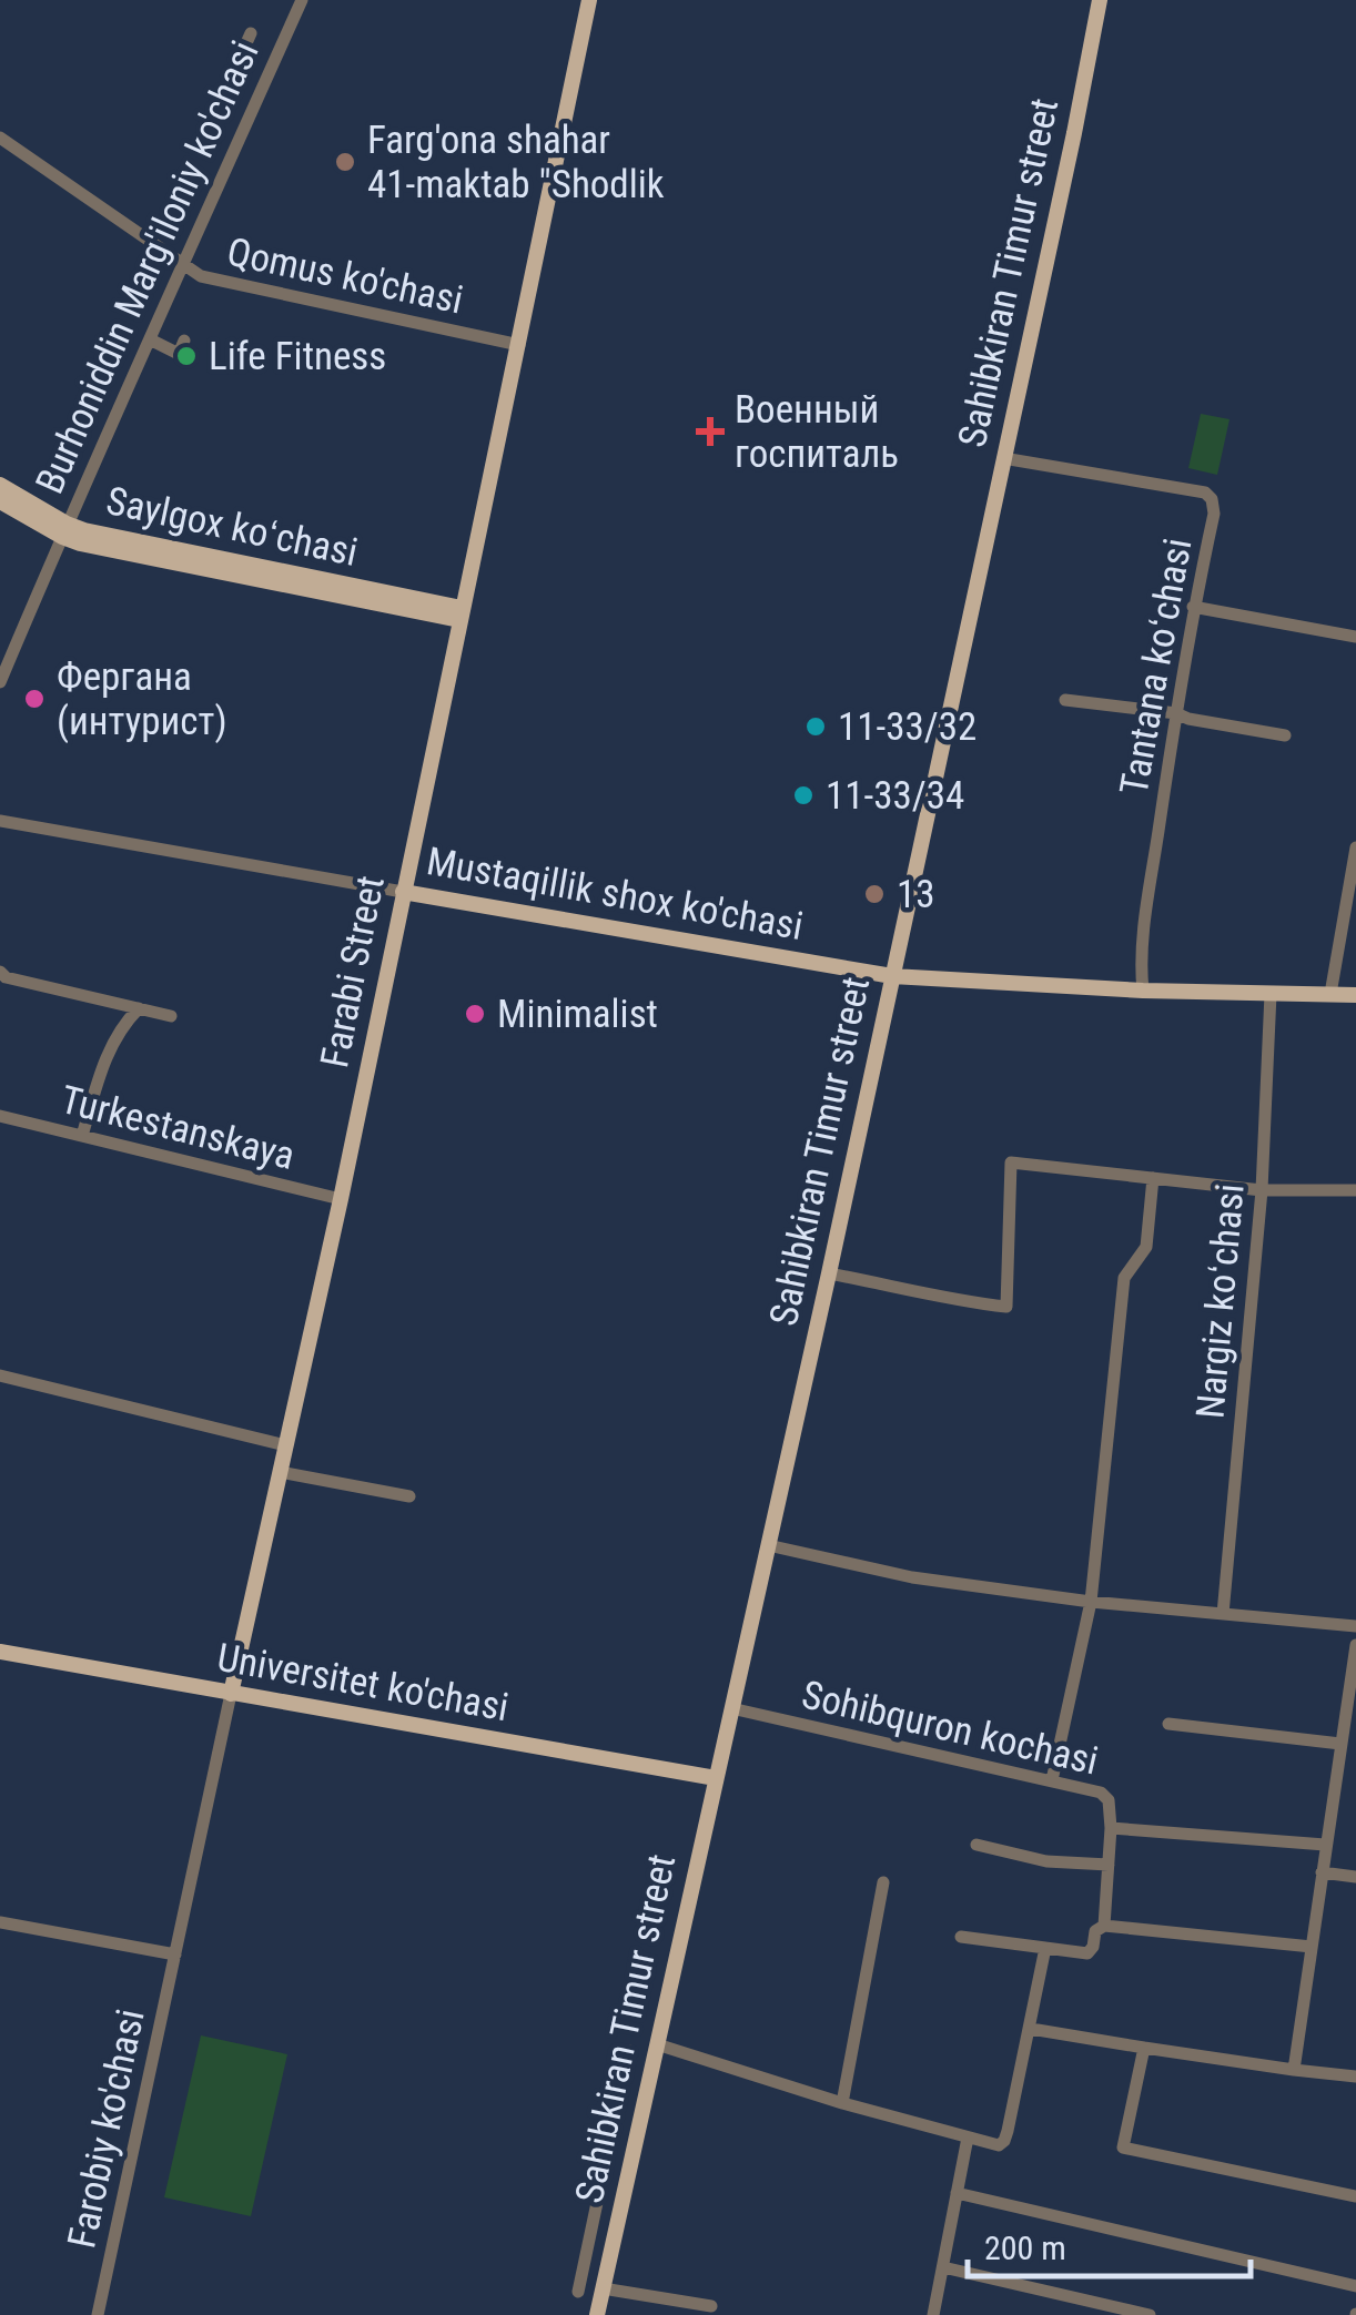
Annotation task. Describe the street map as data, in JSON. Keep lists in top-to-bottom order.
{
  "streets": {
    "main road": [
      "Sahibkiran Timur street",
      "Saylgox koʻchasi",
      "Mustaqillik shox ko'chasi",
      "Farabi Street",
      "Universitet ko'chasi"
    ],
    "street": [
      "Burhoniddin Marg'iloniy ko'chasi",
      "Qomus ko'chasi",
      "Tantana koʻchasi",
      "Turkestanskaya",
      "Nargiz koʻchasi",
      "Sohibquron kochasi",
      "Farobiy ko'chasi"
    ]
  },
  "crossings": [
    ["Burhoniddin Marg'iloniy ko'chasi", "Qomus ko'chasi"],
    ["Burhoniddin Marg'iloniy ko'chasi", "Saylgox koʻchasi"],
    ["Sahibkiran Timur street", "Tantana koʻchasi"],
    ["Sahibkiran Timur street", "Mustaqillik shox ko'chasi"],
    ["Sahibkiran Timur street", "Universitet ko'chasi"],
    ["Sahibkiran Timur street", "Sohibquron kochasi"],
    ["Qomus ko'chasi", "Farabi Street"],
    ["Saylgox koʻchasi", "Farabi Street"],
    ["Tantana koʻchasi", "Mustaqillik shox ko'chasi"],
    ["Mustaqillik shox ko'chasi", "Farabi Street"],
    ["Mustaqillik shox ko'chasi", "Nargiz koʻchasi"],
    ["Farabi Street", "Turkestanskaya"],
    ["Farabi Street", "Universitet ko'chasi"],
    ["Farabi Street", "Farobiy ko'chasi"]
  ],
  "places": {
    "other": [
      "Farg'ona shahar 41-maktab \"Shodlik",
      "Life Fitness",
      "Фергана (интурист)",
      "11-33/32",
      "11-33/34",
      "13",
      "Minimalist"
    ],
    "health": ["Военный госпиталь"]
  },
  "scale_bar": "200 m"
}
